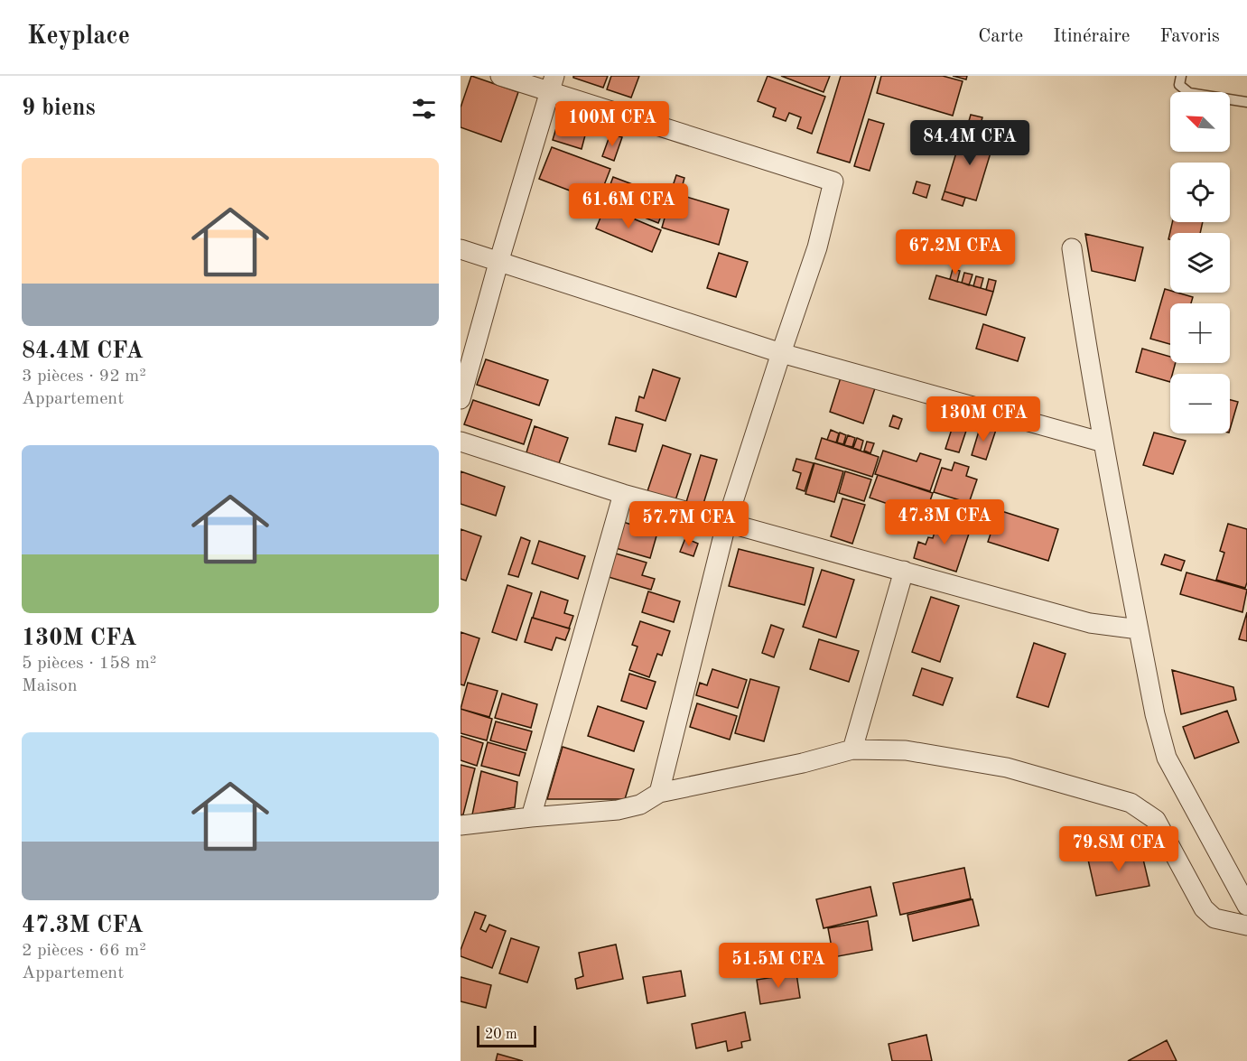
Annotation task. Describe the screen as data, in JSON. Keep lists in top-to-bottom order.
{
  "scale_bar": "20 m",
  "north": "top left",
  "page": {
    "header": "Keyplace",
    "nav": ["Carte", "Itinéraire", "Favoris"],
    "heading": "9 biens",
    "map_buttons": ["+", "−"],
    "price": [
      "100M CFA",
      "84.4M CFA",
      "61.6M CFA",
      "67.2M CFA",
      "130M CFA",
      "47.3M CFA",
      "57.7M CFA",
      "79.8M CFA",
      "51.5M CFA"
    ],
    "list": [
      {
        "name": "84.4M CFA",
        "note": "3 pièces · 92 m² · Appartement"
      },
      {
        "name": "130M CFA",
        "note": "5 pièces · 158 m² · Maison"
      },
      {
        "name": "47.3M CFA",
        "note": "2 pièces · 66 m² · Appartement"
      }
    ],
    "scale": "20 m"
  }
}
